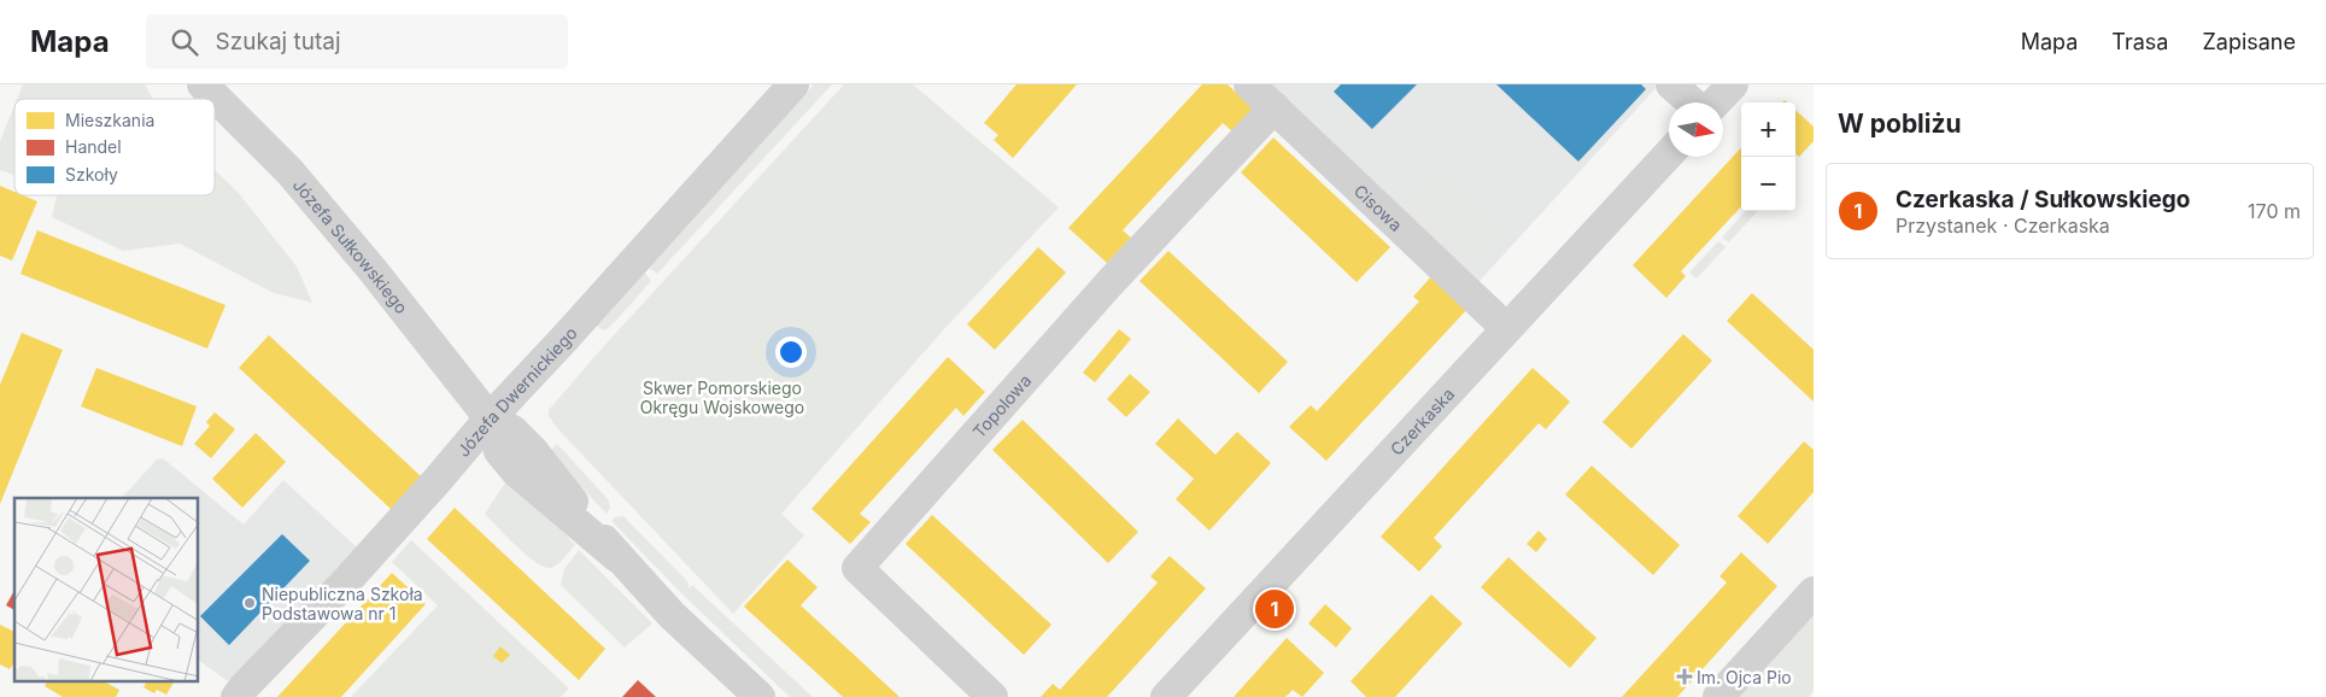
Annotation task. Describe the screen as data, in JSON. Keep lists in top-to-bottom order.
{
  "streets": {
    "street": [
      "Cisowa",
      "Józefa Sułkowskiego",
      "Józefa Dwernickiego",
      "Topolowa",
      "Czerkaska"
    ]
  },
  "crossings": [
    ["Cisowa", "Topolowa"],
    ["Cisowa", "Czerkaska"],
    ["Józefa Sułkowskiego", "Józefa Dwernickiego"]
  ],
  "parks": ["Skwer Pomorskiego Okręgu Wojskowego"],
  "places": {
    "other": ["Niepubliczna Szkoła Podstawowa nr 1"],
    "health": ["Im. Ojca Pio"]
  },
  "legend": ["Mieszkania", "Handel", "Szkoły"],
  "north": "right",
  "page": {
    "header": "Mapa",
    "search": "Szukaj tutaj",
    "nav": ["Mapa", "Trasa", "Zapisane"],
    "heading": "W pobliżu",
    "map_buttons": ["+", "−"],
    "list": [
      {
        "mark": "1",
        "name": "Czerkaska / Sułkowskiego",
        "note": "Przystanek · Czerkaska",
        "value": "170 m"
      }
    ],
    "pins": "1"
  }
}
